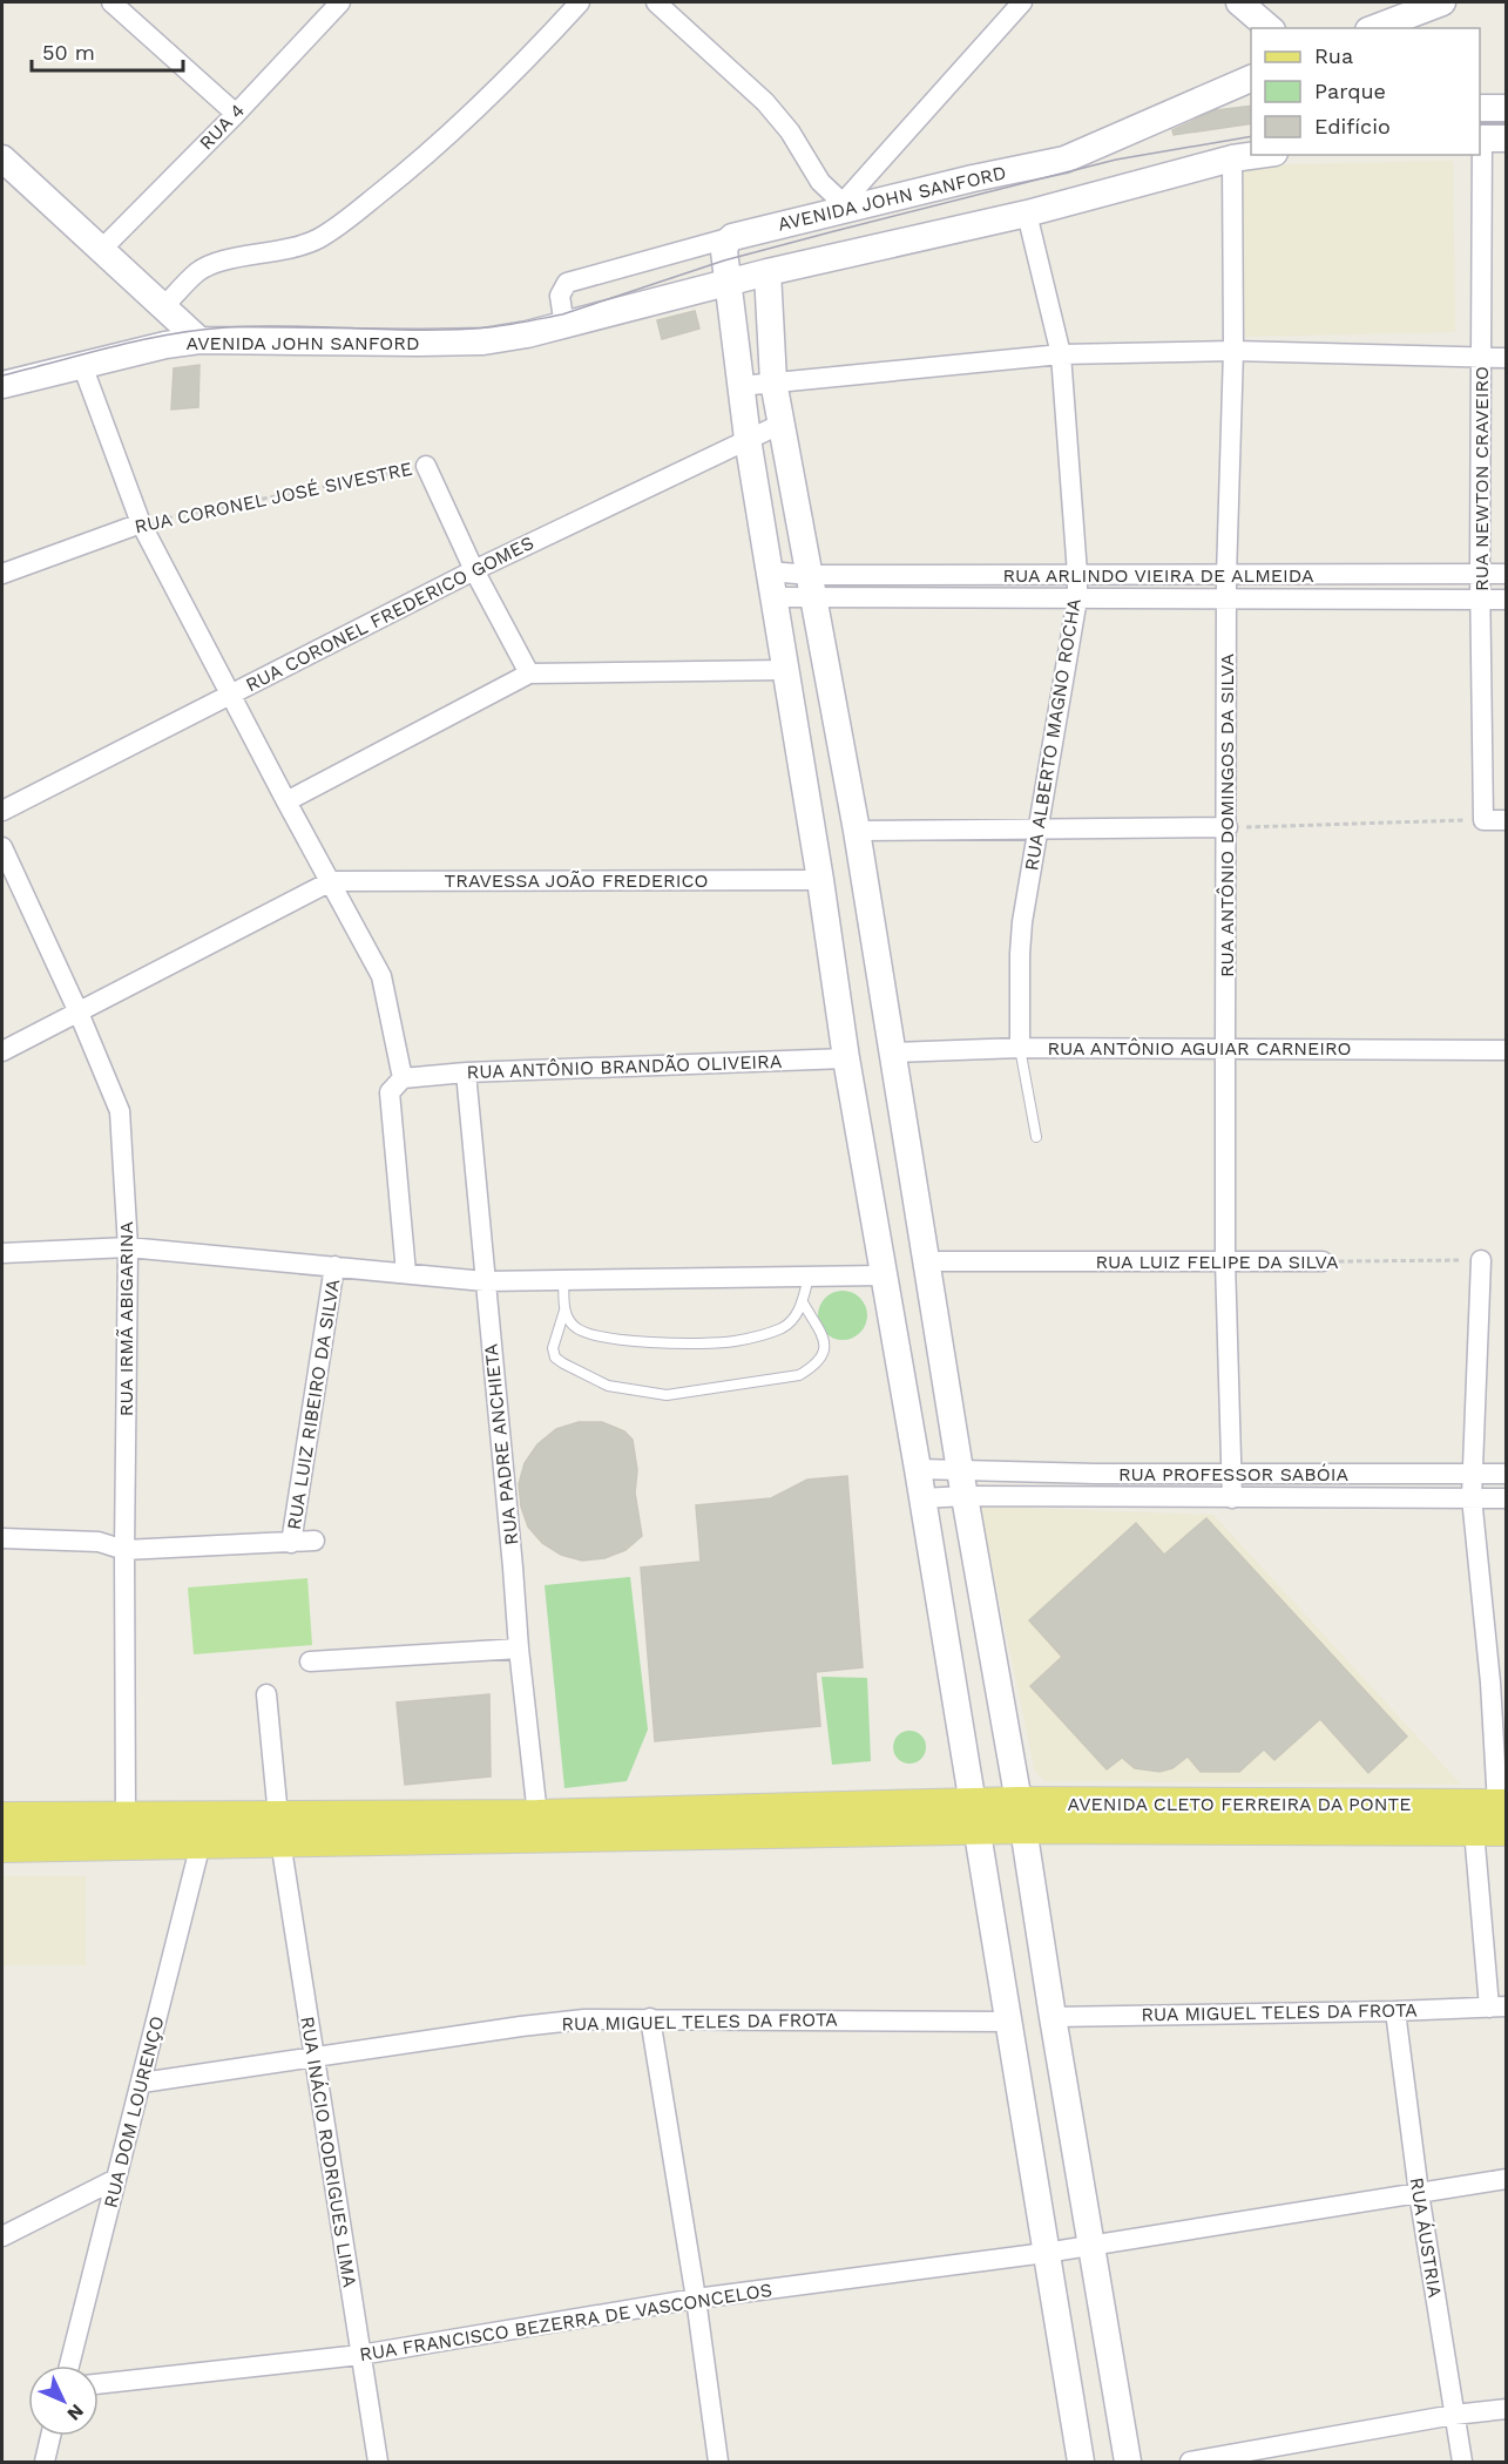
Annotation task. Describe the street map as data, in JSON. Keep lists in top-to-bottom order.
{
  "streets": {
    "main road": ["AVENIDA JOHN SANFORD", "AVENIDA CLETO FERREIRA DA PONTE"],
    "street": [
      "RUA 4",
      "RUA NEWTON CRAVEIRO",
      "RUA CORONEL JOSÉ SIVESTRE",
      "RUA ARLINDO VIEIRA DE ALMEIDA",
      "RUA CORONEL FREDERICO GOMES",
      "RUA ALBERTO MAGNO ROCHA",
      "RUA ANTÔNIO DOMINGOS DA SILVA",
      "TRAVESSA JOÃO FREDERICO",
      "RUA ANTÔNIO AGUIAR CARNEIRO",
      "RUA ANTÔNIO BRANDÃO OLIVEIRA",
      "RUA LUIZ FELIPE DA SILVA",
      "RUA IRMÃ ABIGARINA",
      "RUA LUIZ RIBEIRO DA SILVA",
      "RUA PADRE ANCHIETA",
      "RUA PROFESSOR SABÓIA",
      "RUA MIGUEL TELES DA FROTA",
      "RUA DOM LOURENÇO",
      "RUA INÁCIO RODRIGUES LIMA",
      "RUA ÁUSTRIA",
      "RUA FRANCISCO BEZERRA DE VASCONCELOS"
    ]
  },
  "crossings": [
    ["AVENIDA JOHN SANFORD", "RUA ALBERTO MAGNO ROCHA"],
    ["AVENIDA JOHN SANFORD", "RUA ANTÔNIO DOMINGOS DA SILVA"],
    ["RUA NEWTON CRAVEIRO", "RUA ARLINDO VIEIRA DE ALMEIDA"],
    ["RUA ARLINDO VIEIRA DE ALMEIDA", "RUA ALBERTO MAGNO ROCHA"],
    ["RUA ARLINDO VIEIRA DE ALMEIDA", "RUA ANTÔNIO DOMINGOS DA SILVA"],
    ["RUA ALBERTO MAGNO ROCHA", "RUA ANTÔNIO AGUIAR CARNEIRO"],
    ["RUA ANTÔNIO DOMINGOS DA SILVA", "RUA ANTÔNIO AGUIAR CARNEIRO"],
    ["RUA ANTÔNIO DOMINGOS DA SILVA", "RUA LUIZ FELIPE DA SILVA"],
    ["RUA ANTÔNIO DOMINGOS DA SILVA", "RUA PROFESSOR SABÓIA"],
    ["RUA ANTÔNIO BRANDÃO OLIVEIRA", "RUA PADRE ANCHIETA"],
    ["RUA MIGUEL TELES DA FROTA", "RUA DOM LOURENÇO"],
    ["RUA MIGUEL TELES DA FROTA", "RUA INÁCIO RODRIGUES LIMA"],
    ["RUA MIGUEL TELES DA FROTA", "RUA ÁUSTRIA"],
    ["RUA INÁCIO RODRIGUES LIMA", "RUA FRANCISCO BEZERRA DE VASCONCELOS"]
  ],
  "legend": ["Rua", "Parque", "Edifício"],
  "scale_bar": "50 m",
  "north": "bottom right"
}
